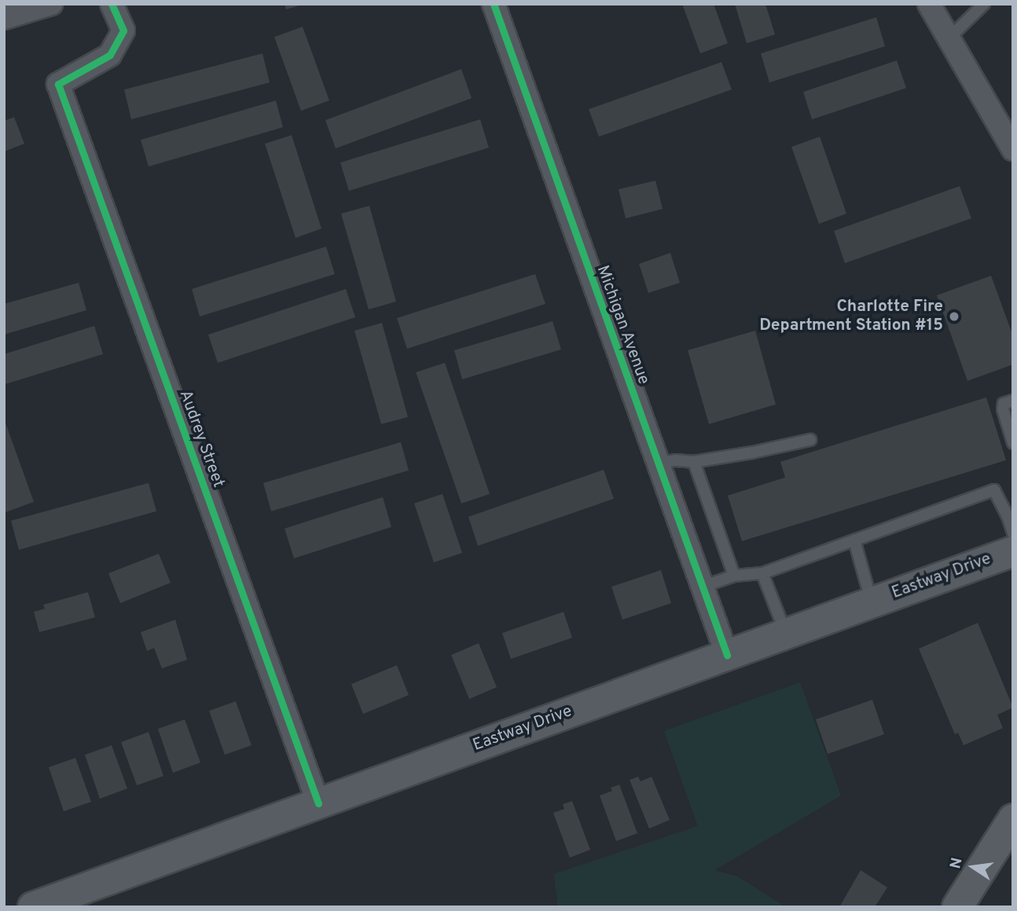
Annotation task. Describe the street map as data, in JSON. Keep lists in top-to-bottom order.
{
  "streets": {
    "main road": ["Eastway Drive"],
    "street": ["Michigan Avenue", "Audrey Street"]
  },
  "crossings": [
    ["Michigan Avenue", "Eastway Drive"],
    ["Audrey Street", "Eastway Drive"]
  ],
  "places": ["Charlotte Fire Department Station #15"],
  "north": "left"
}
